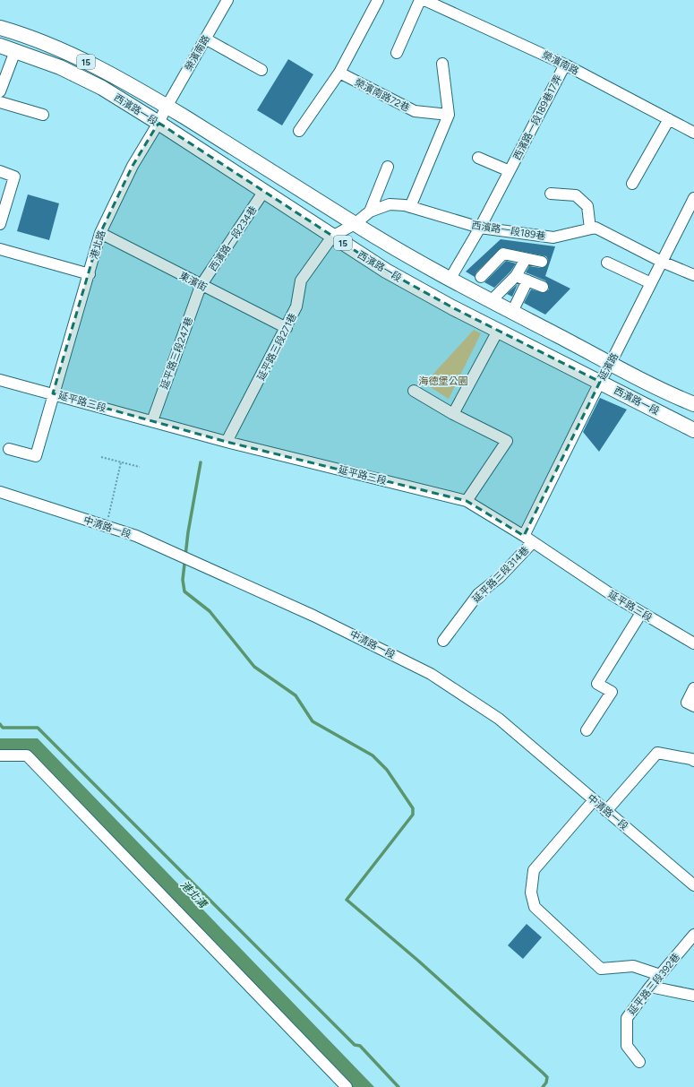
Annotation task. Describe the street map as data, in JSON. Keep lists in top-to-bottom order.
{
  "streets": {
    "main road": ["15", "西濱路一段"],
    "street": [
      "榮濱南路",
      "榮濱南路72巷",
      "西濱路一段189巷17弄",
      "西濱路一段189巷",
      "西濱路一段234巷",
      "港北路",
      "東濱街",
      "延平路三段271巷",
      "延平路三段247巷",
      "延濱路",
      "延平路三段",
      "中清路一段",
      "延平路三段314巷",
      "延平路三段392巷"
    ]
  },
  "crossings": [
    ["榮濱南路", "西濱路一段"],
    ["榮濱南路", "西濱路一段189巷17弄"],
    ["榮濱南路", "港北路"],
    ["西濱路一段", "西濱路一段189巷17弄"],
    ["西濱路一段", "西濱路一段189巷"],
    ["西濱路一段", "西濱路一段234巷"],
    ["西濱路一段", "港北路"],
    ["西濱路一段", "延平路三段271巷"],
    ["西濱路一段", "延濱路"],
    ["西濱路一段189巷17弄", "西濱路一段189巷"],
    ["西濱路一段189巷", "延平路三段271巷"],
    ["西濱路一段189巷", "延濱路"],
    ["西濱路一段234巷", "東濱街"],
    ["西濱路一段234巷", "延平路三段247巷"],
    ["港北路", "東濱街"],
    ["港北路", "延平路三段"],
    ["東濱街", "延平路三段271巷"],
    ["東濱街", "延平路三段247巷"],
    ["延平路三段271巷", "延平路三段"],
    ["延平路三段247巷", "延平路三段"],
    ["延濱路", "延平路三段"],
    ["延濱路", "延平路三段314巷"],
    ["延平路三段", "延平路三段314巷"]
  ],
  "water": ["港北溝"],
  "parks": ["海德堡公園"]
}
